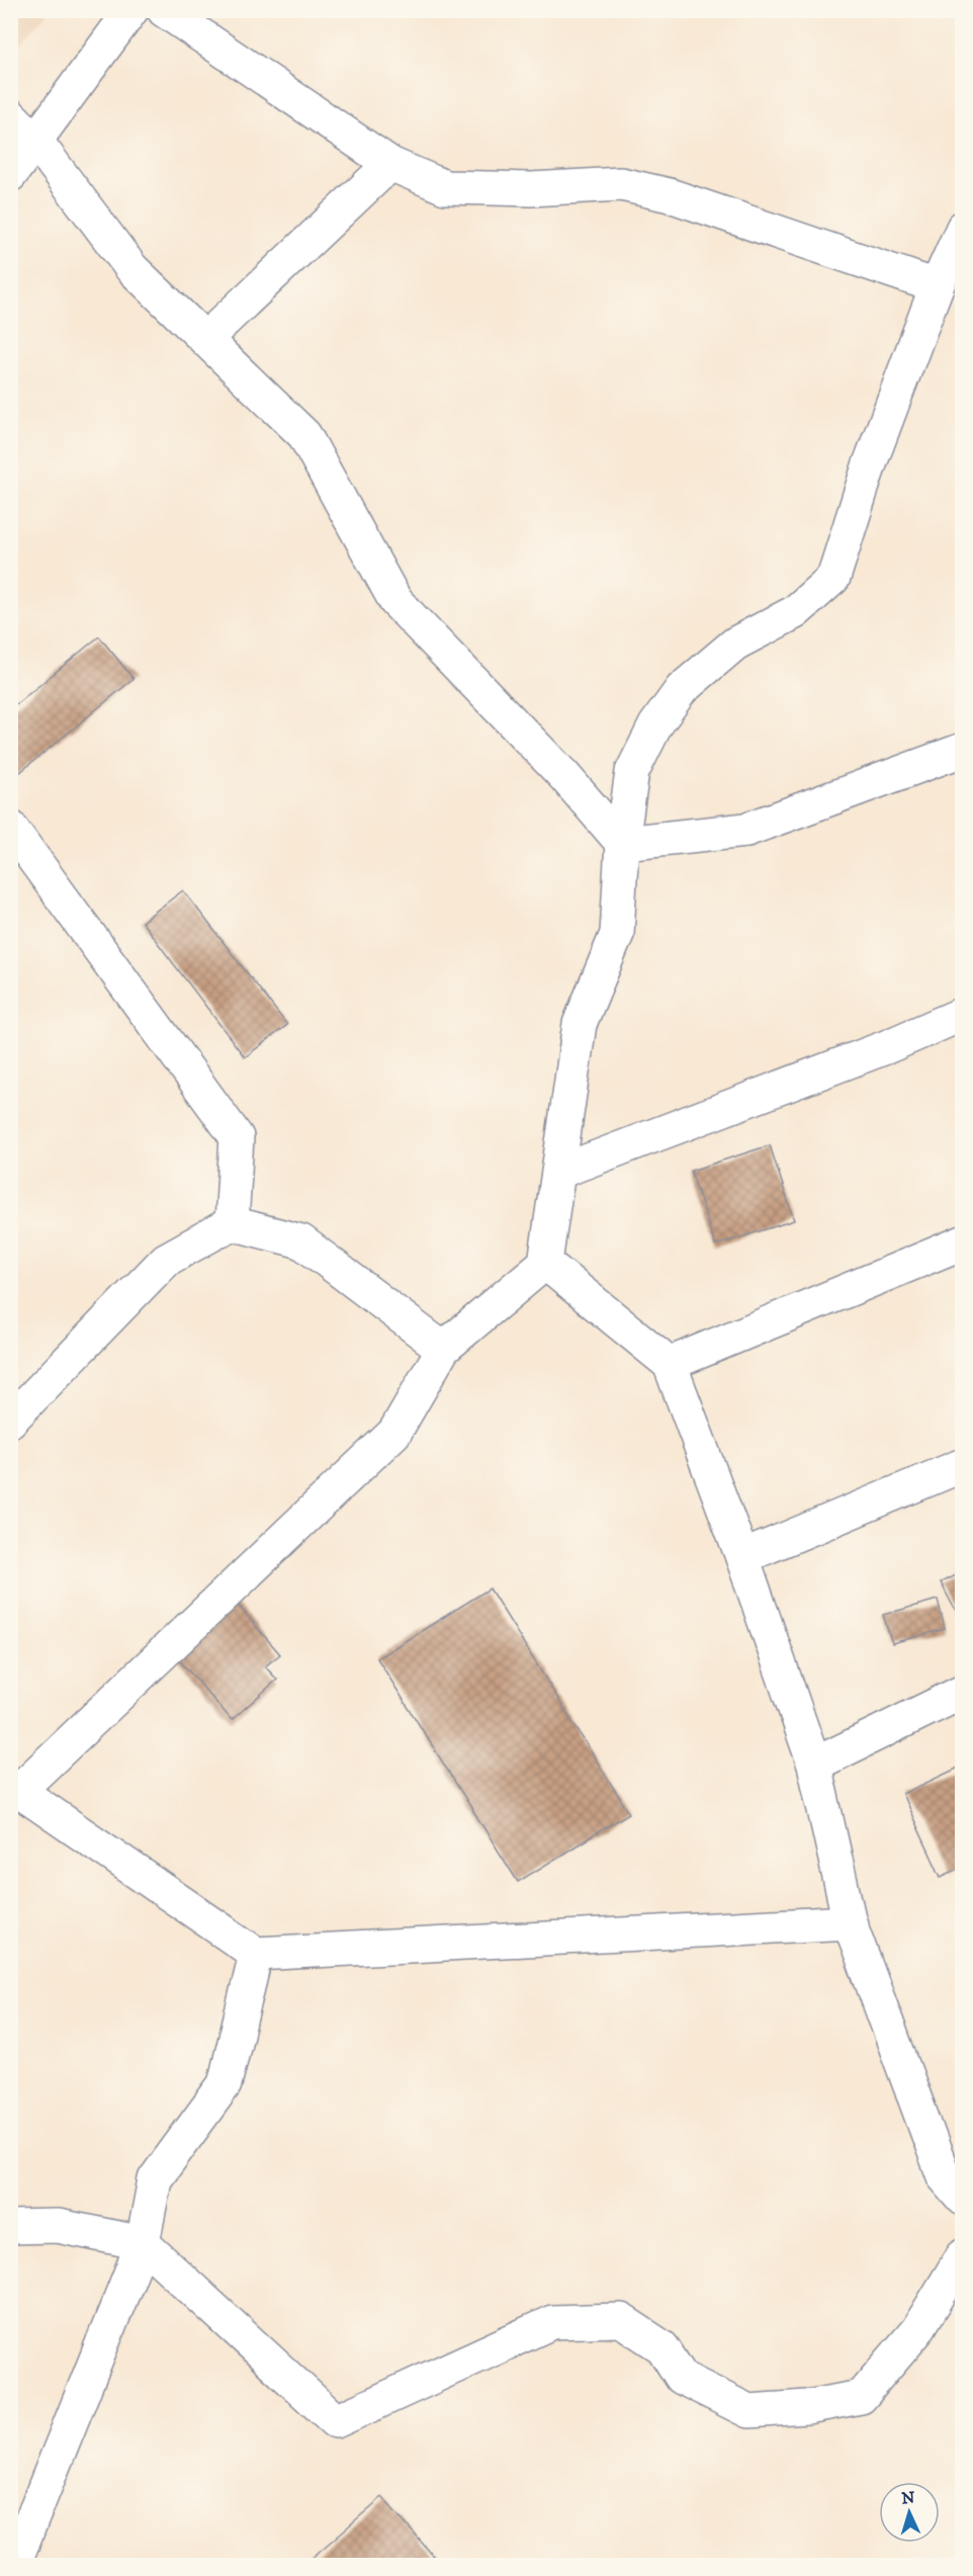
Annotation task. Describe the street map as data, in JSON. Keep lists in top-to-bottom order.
{
  "north": "top"
}
